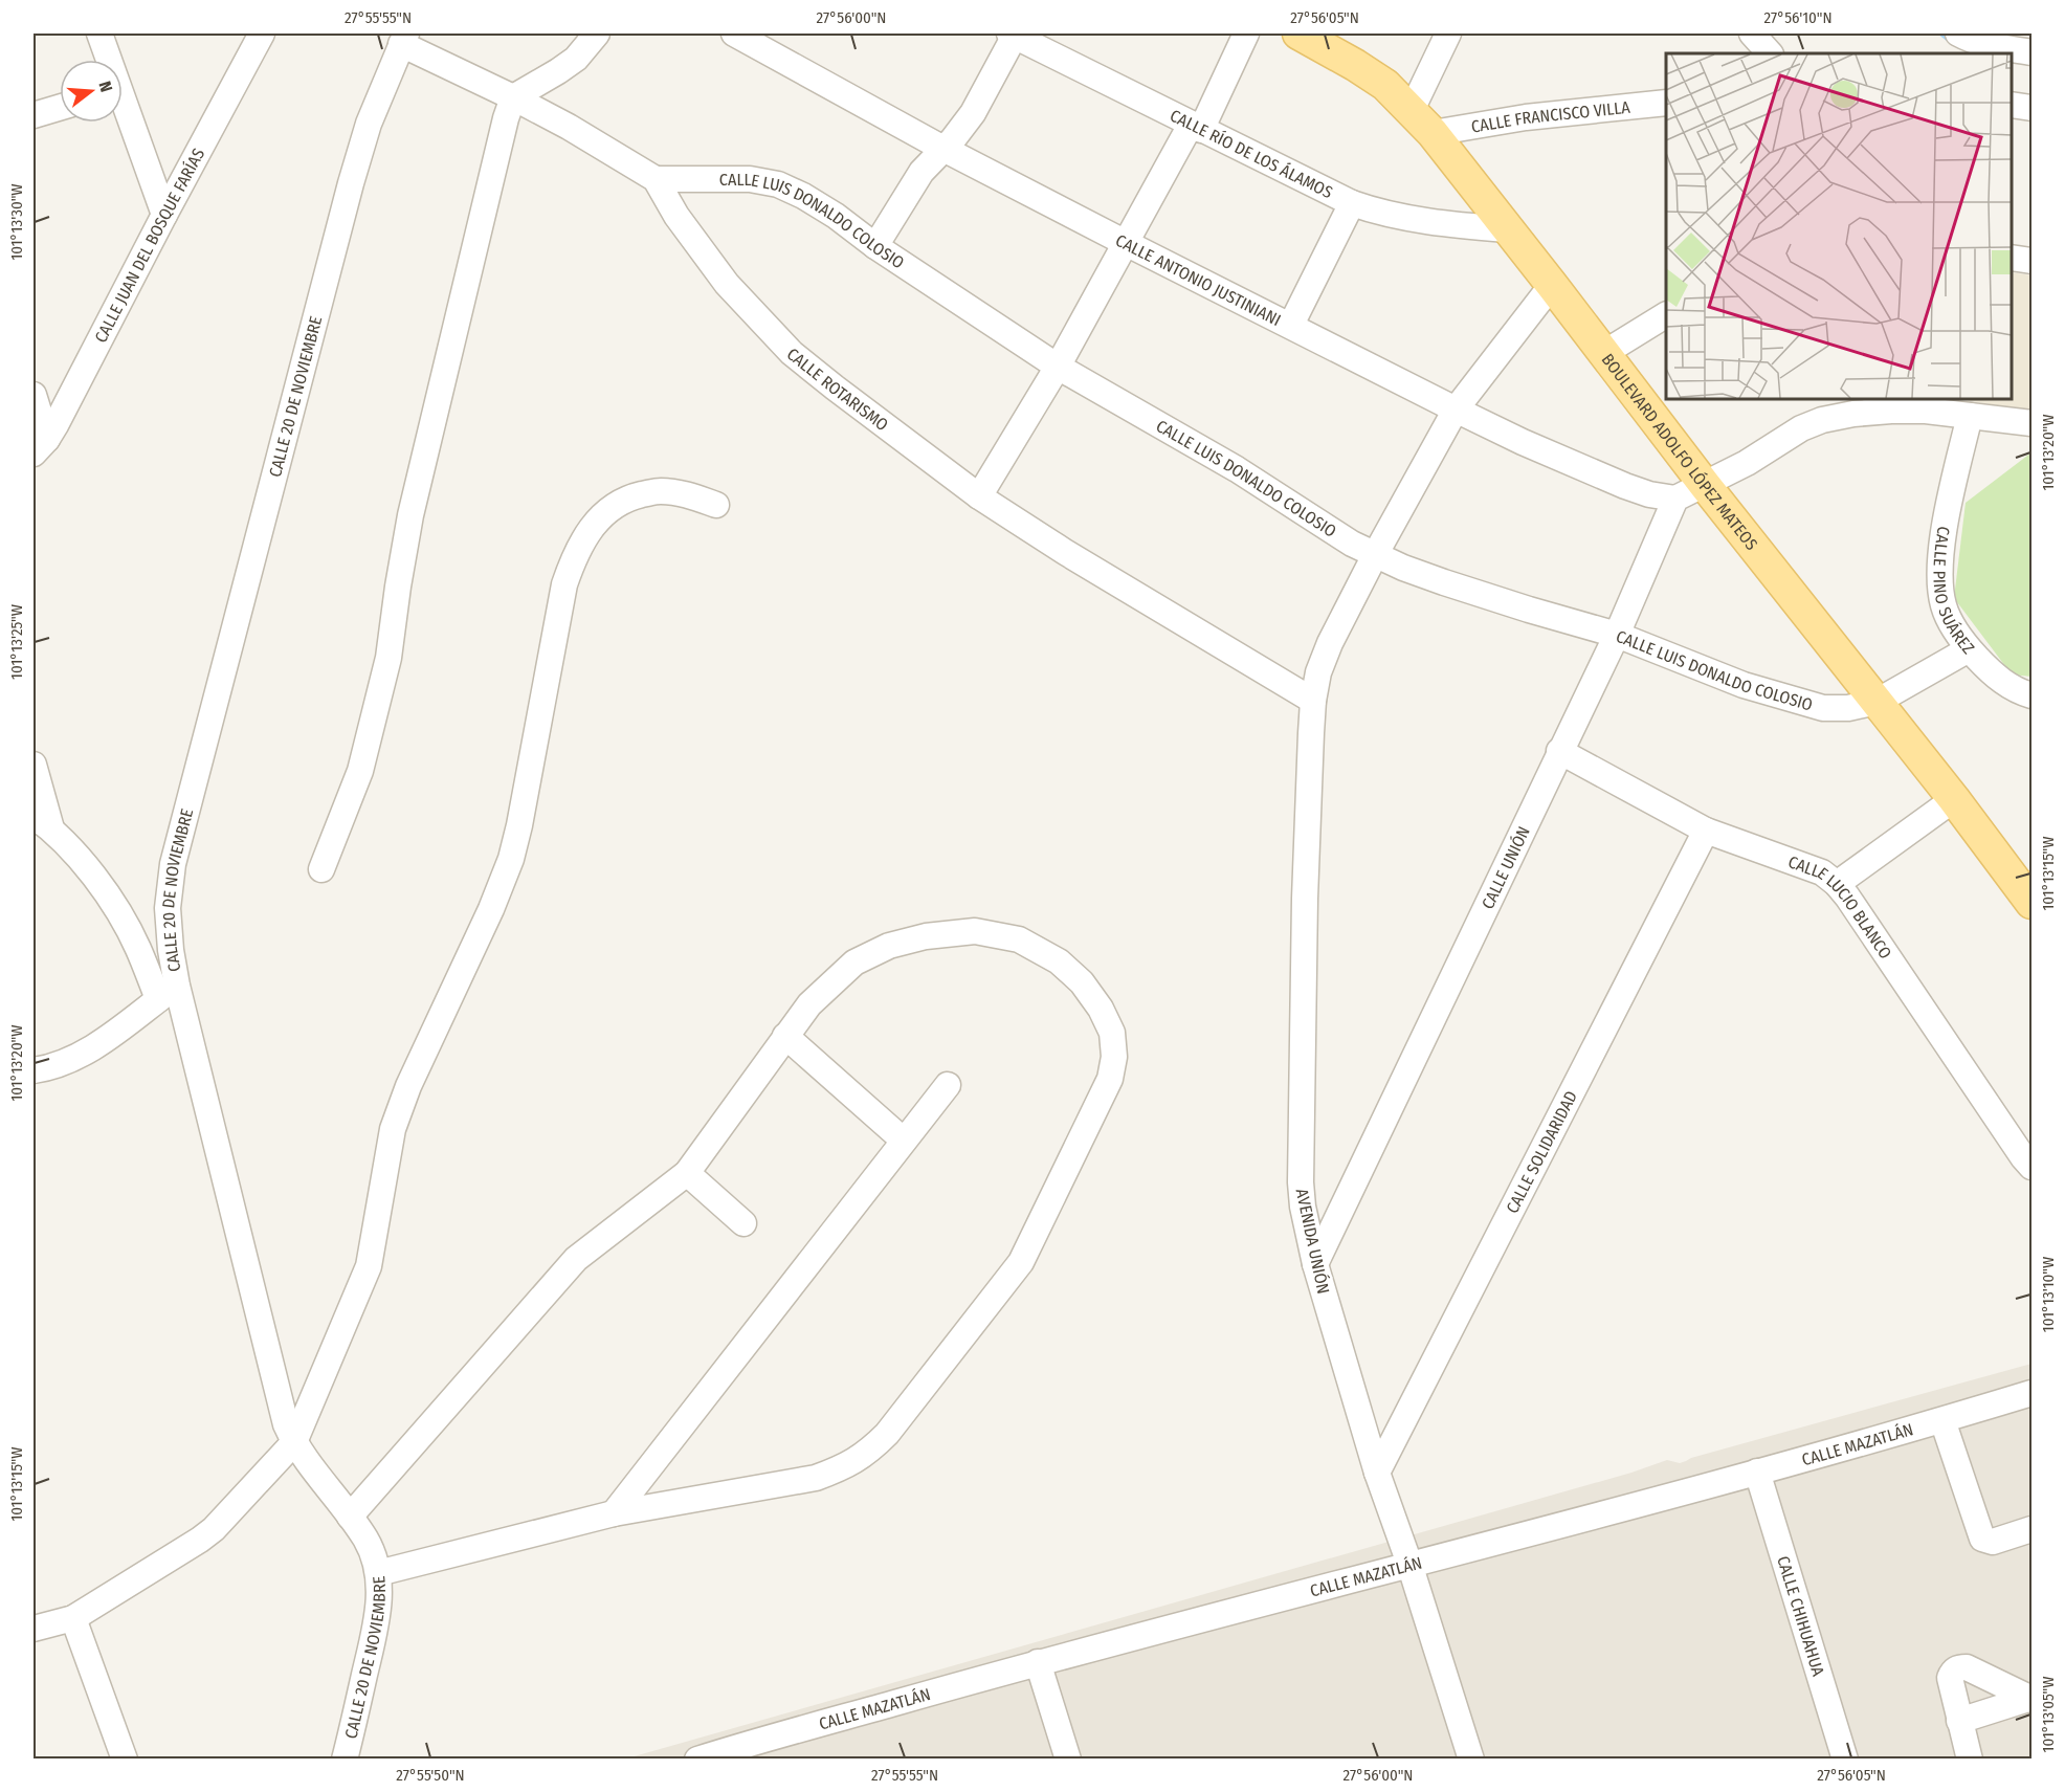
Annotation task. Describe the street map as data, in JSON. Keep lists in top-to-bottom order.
{
  "streets": {
    "main road": ["BOULEVARD ADOLFO LÓPEZ MATEOS"],
    "street": [
      "CALLE FRANCISCO VILLA",
      "CALLE RÍO DE LOS ÁLAMOS",
      "CALLE LUIS DONALDO COLOSIO",
      "CALLE JUAN DEL BOSQUE FARÍAS",
      "CALLE ANTONIO JUSTINIANI",
      "CALLE ROTARISMO",
      "CALLE 20 DE NOVIEMBRE",
      "CALLE PINO SUÁREZ",
      "CALLE UNIÓN",
      "CALLE LUCIO BLANCO",
      "CALLE SOLIDARIDAD",
      "AVENIDA UNIÓN",
      "CALLE MAZATLÁN",
      "CALLE CHIHUAHUA"
    ]
  },
  "crossings": [
    ["CALLE FRANCISCO VILLA", "BOULEVARD ADOLFO LÓPEZ MATEOS"],
    ["CALLE RÍO DE LOS ÁLAMOS", "BOULEVARD ADOLFO LÓPEZ MATEOS"],
    ["CALLE LUIS DONALDO COLOSIO", "CALLE ROTARISMO"],
    ["CALLE LUIS DONALDO COLOSIO", "BOULEVARD ADOLFO LÓPEZ MATEOS"],
    ["CALLE LUIS DONALDO COLOSIO", "CALLE PINO SUÁREZ"],
    ["CALLE LUIS DONALDO COLOSIO", "CALLE UNIÓN"],
    ["CALLE LUIS DONALDO COLOSIO", "AVENIDA UNIÓN"],
    ["CALLE ANTONIO JUSTINIANI", "CALLE UNIÓN"],
    ["CALLE ANTONIO JUSTINIANI", "AVENIDA UNIÓN"],
    ["CALLE ROTARISMO", "CALLE 20 DE NOVIEMBRE"],
    ["CALLE ROTARISMO", "AVENIDA UNIÓN"],
    ["BOULEVARD ADOLFO LÓPEZ MATEOS", "AVENIDA UNIÓN"],
    ["CALLE UNIÓN", "CALLE LUCIO BLANCO"],
    ["CALLE UNIÓN", "AVENIDA UNIÓN"],
    ["CALLE LUCIO BLANCO", "CALLE SOLIDARIDAD"],
    ["CALLE SOLIDARIDAD", "AVENIDA UNIÓN"],
    ["AVENIDA UNIÓN", "CALLE MAZATLÁN"],
    ["CALLE MAZATLÁN", "CALLE CHIHUAHUA"]
  ],
  "north": "right",
  "coordinates": [
    "27°55'55\"N",
    "27°56'00\"N",
    "27°56'05\"N",
    "27°56'10\"N",
    "101°13'30\"W",
    "101°13'20\"W",
    "101°13'25\"W",
    "101°13'15\"W",
    "101°13'10\"W",
    "101°13'05\"W",
    "27°55'50\"N"
  ]
}
